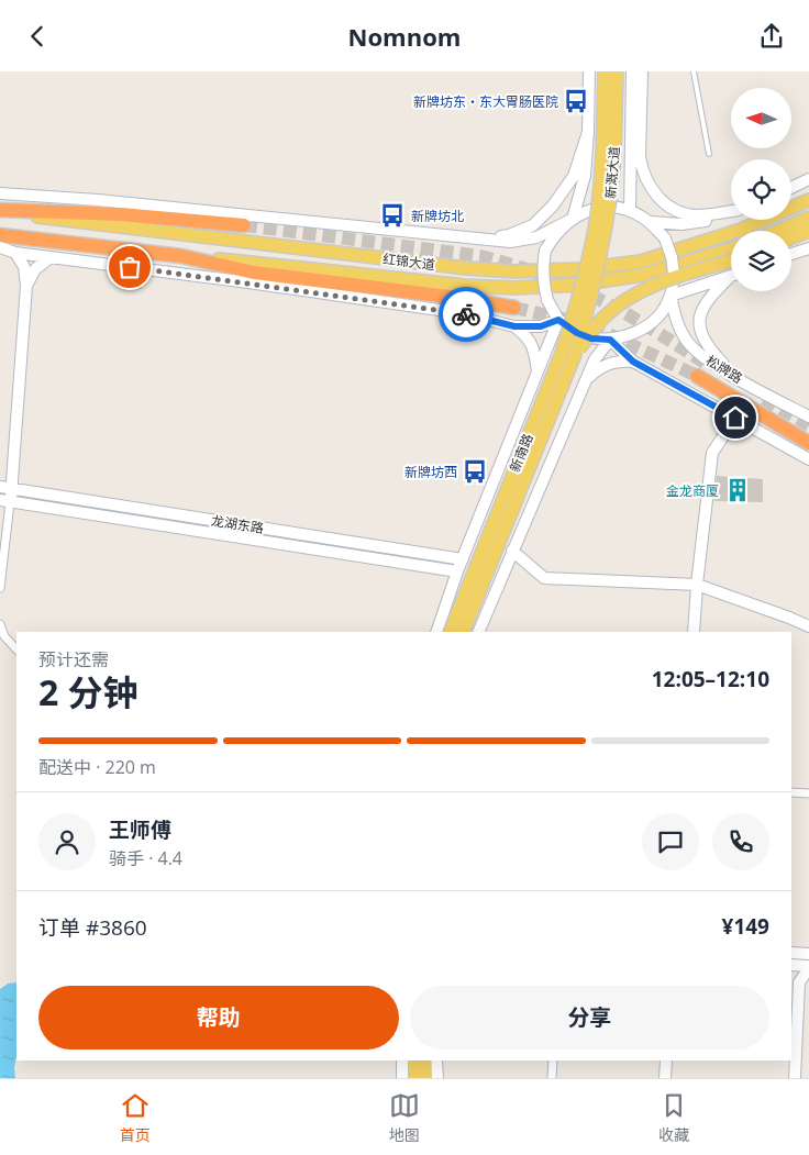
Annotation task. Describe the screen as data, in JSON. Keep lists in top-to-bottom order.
{
  "streets": {
    "highway": ["红锦大道", "松牌路"],
    "main road": ["新溉大道", "新南路", "龙湖东路"]
  },
  "crossings": [
    ["新溉大道", "松牌路"],
    ["新溉大道", "新南路"],
    ["松牌路", "新南路"],
    ["新南路", "龙湖东路"]
  ],
  "places": {
    "bus stop": ["新牌坊东‧东大胃肠医院", "新牌坊北", "新牌坊西"],
    "building": ["金龙商厦"]
  },
  "north": "left",
  "page": {
    "header": "Nomnom",
    "heading": ["2 分钟", "预计还需", "12:05–12:10"],
    "panel": [
      "王师傅",
      "骑手 · 4.4",
      "订单 #3860",
      "¥149"
    ],
    "bar": "配送中 · 220 m",
    "buttons": ["帮助", "分享"],
    "tabs": ["首页", "地图", "收藏"]
  }
}
